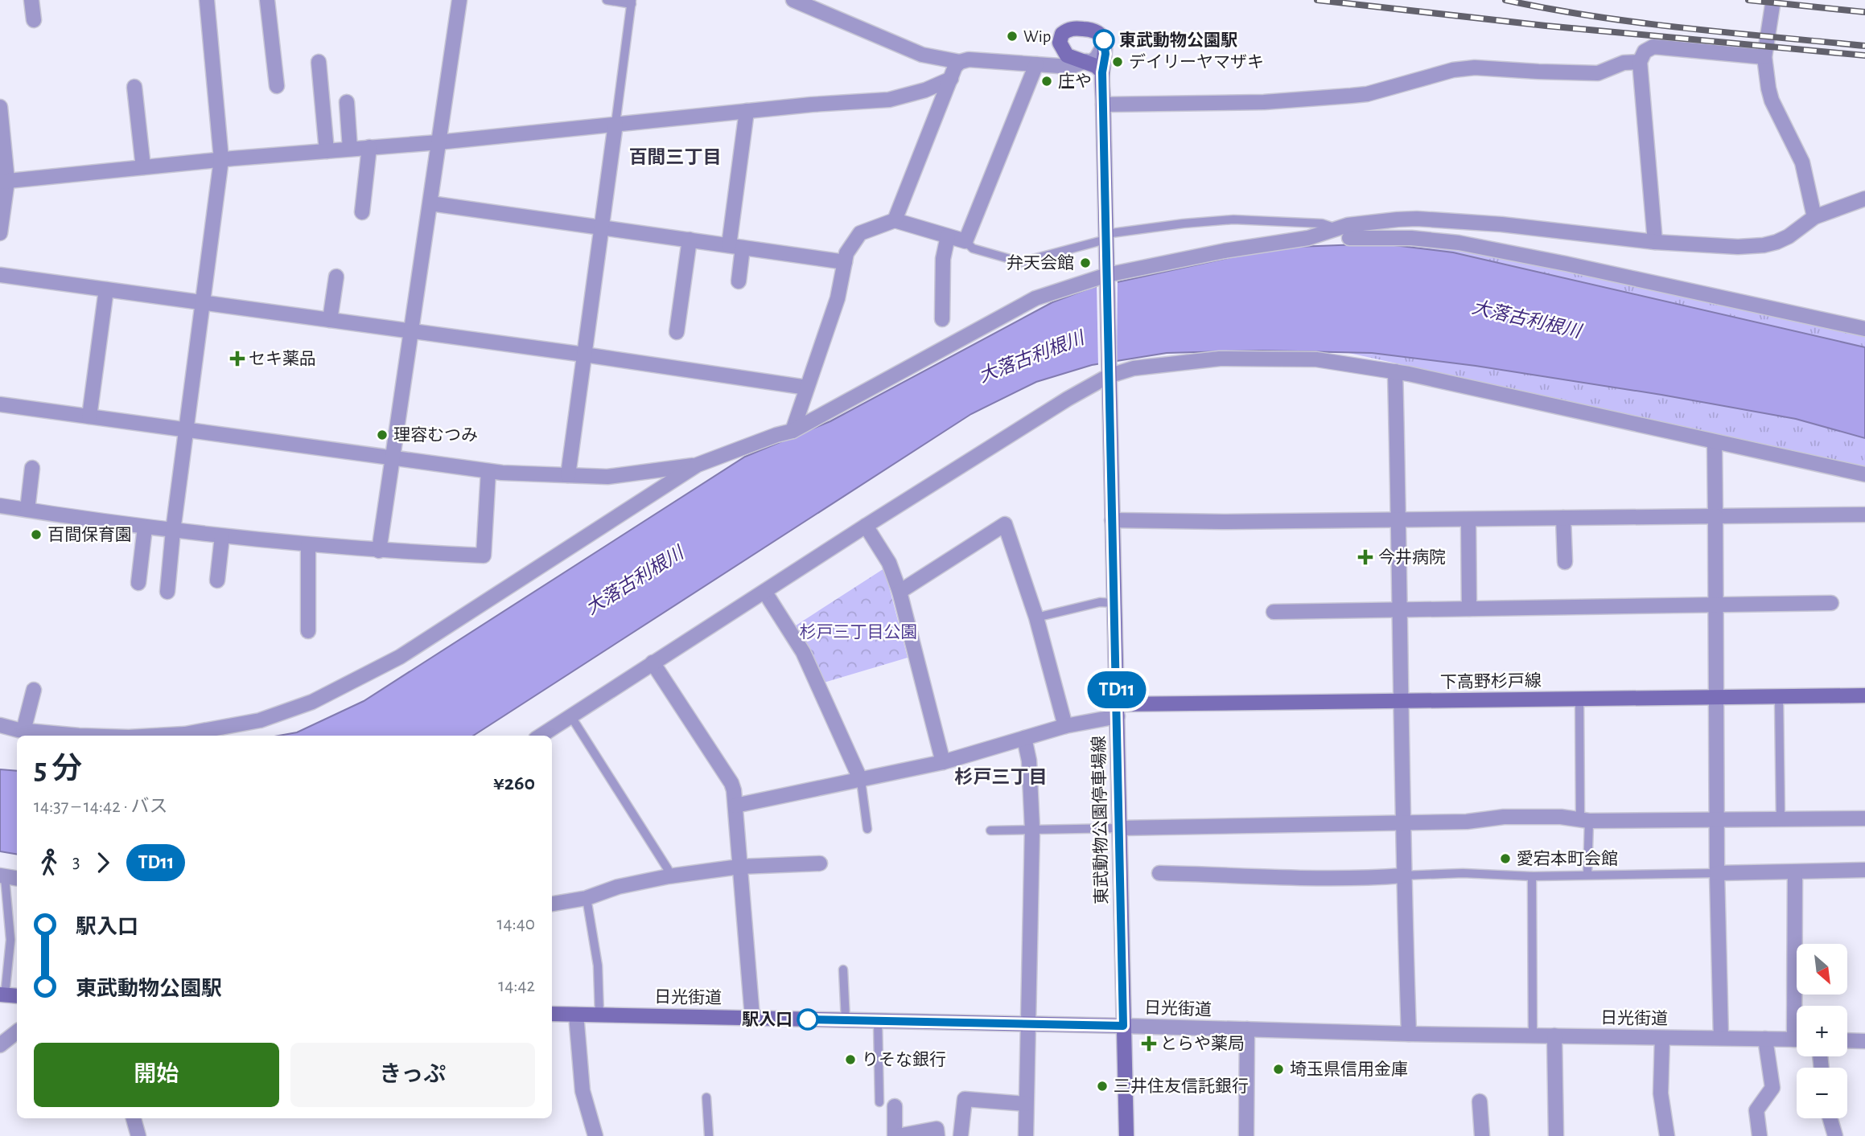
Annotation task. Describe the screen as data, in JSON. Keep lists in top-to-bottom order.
{
  "streets": {
    "main road": ["下高野杉戸線", "東武動物公園停車場線", "日光街道"]
  },
  "crossings": [
    ["下高野杉戸線", "東武動物公園停車場線"],
    ["東武動物公園停車場線", "日光街道"]
  ],
  "districts": ["百間三丁目", "杉戸三丁目"],
  "water": ["大落古利根川"],
  "parks": ["杉戸三丁目公園"],
  "places": {
    "other": [
      "Wip",
      "東武動物公園駅",
      "デイリーヤマザキ",
      "庄や",
      "弁天会館",
      "理容むつみ",
      "百間保育園",
      "愛宕本町会館",
      "駅入口",
      "りそな銀行",
      "埼玉県信用金庫",
      "三井住友信託銀行"
    ],
    "health": ["セキ薬品", "今井病院", "とらや薬局"]
  },
  "lines": ["bus line TD11"],
  "north": "bottom right",
  "page": {
    "on_map": "TD11",
    "heading": ["5 分", "14:37 – 14:42 · バス", "¥260"],
    "legs": ["3", "TD11"],
    "list": [
      {
        "name": "駅入口",
        "value": "14:40"
      },
      {
        "name": "東武動物公園駅",
        "value": "14:42"
      }
    ],
    "map_buttons": ["+", "−"],
    "buttons": ["開始", "きっぷ"]
  }
}
